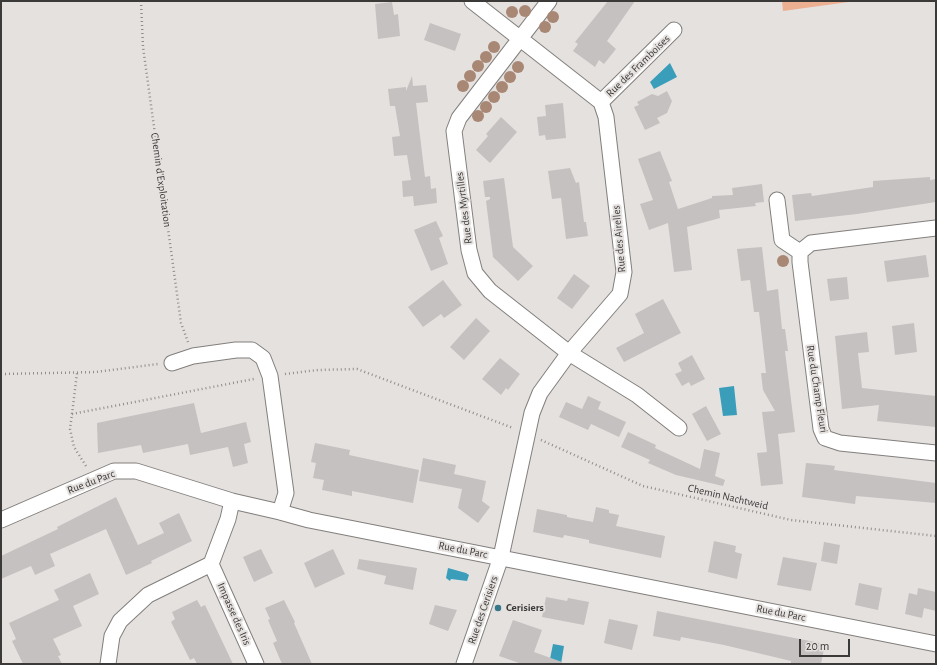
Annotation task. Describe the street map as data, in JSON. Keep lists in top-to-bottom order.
{
  "streets": {
    "street": [
      "Rue des Framboises",
      "Rue des Myrtilles",
      "Rue des Airelles",
      "Rue du Champ Fleuri",
      "Rue du Parc",
      "Rue des Cerisiers",
      "Impasse des Iris"
    ],
    "path": ["Chemin d'Exploitation", "Chemin Nachtweid"]
  },
  "crossings": [
    ["Rue des Framboises", "Rue des Airelles"],
    ["Rue des Myrtilles", "Rue des Airelles"],
    ["Rue des Airelles", "Rue du Parc"],
    ["Rue des Airelles", "Chemin Nachtweid"],
    ["Rue des Airelles", "Rue des Cerisiers"],
    ["Rue du Parc", "Rue des Cerisiers"]
  ],
  "places": ["Cerisiers"],
  "scale_bar": "20 m"
}
